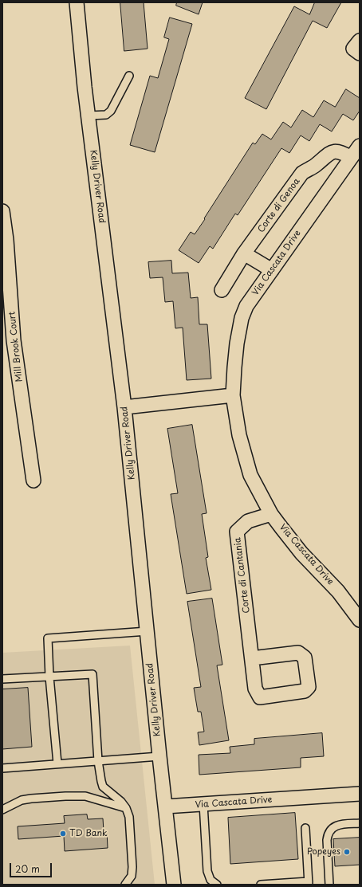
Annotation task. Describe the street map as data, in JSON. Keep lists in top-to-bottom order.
{
  "streets": {
    "street": [
      "Kelly Driver Road",
      "Corte di Genoa",
      "Via Cascata Drive",
      "Mill Brook Court",
      "Corte di Cantania"
    ]
  },
  "crossings": [
    ["Kelly Driver Road", "Via Cascata Drive"],
    ["Corte di Genoa", "Via Cascata Drive"],
    ["Via Cascata Drive", "Corte di Cantania"]
  ],
  "places": ["TD Bank", "Popeyes"],
  "scale_bar": "20 m"
}
